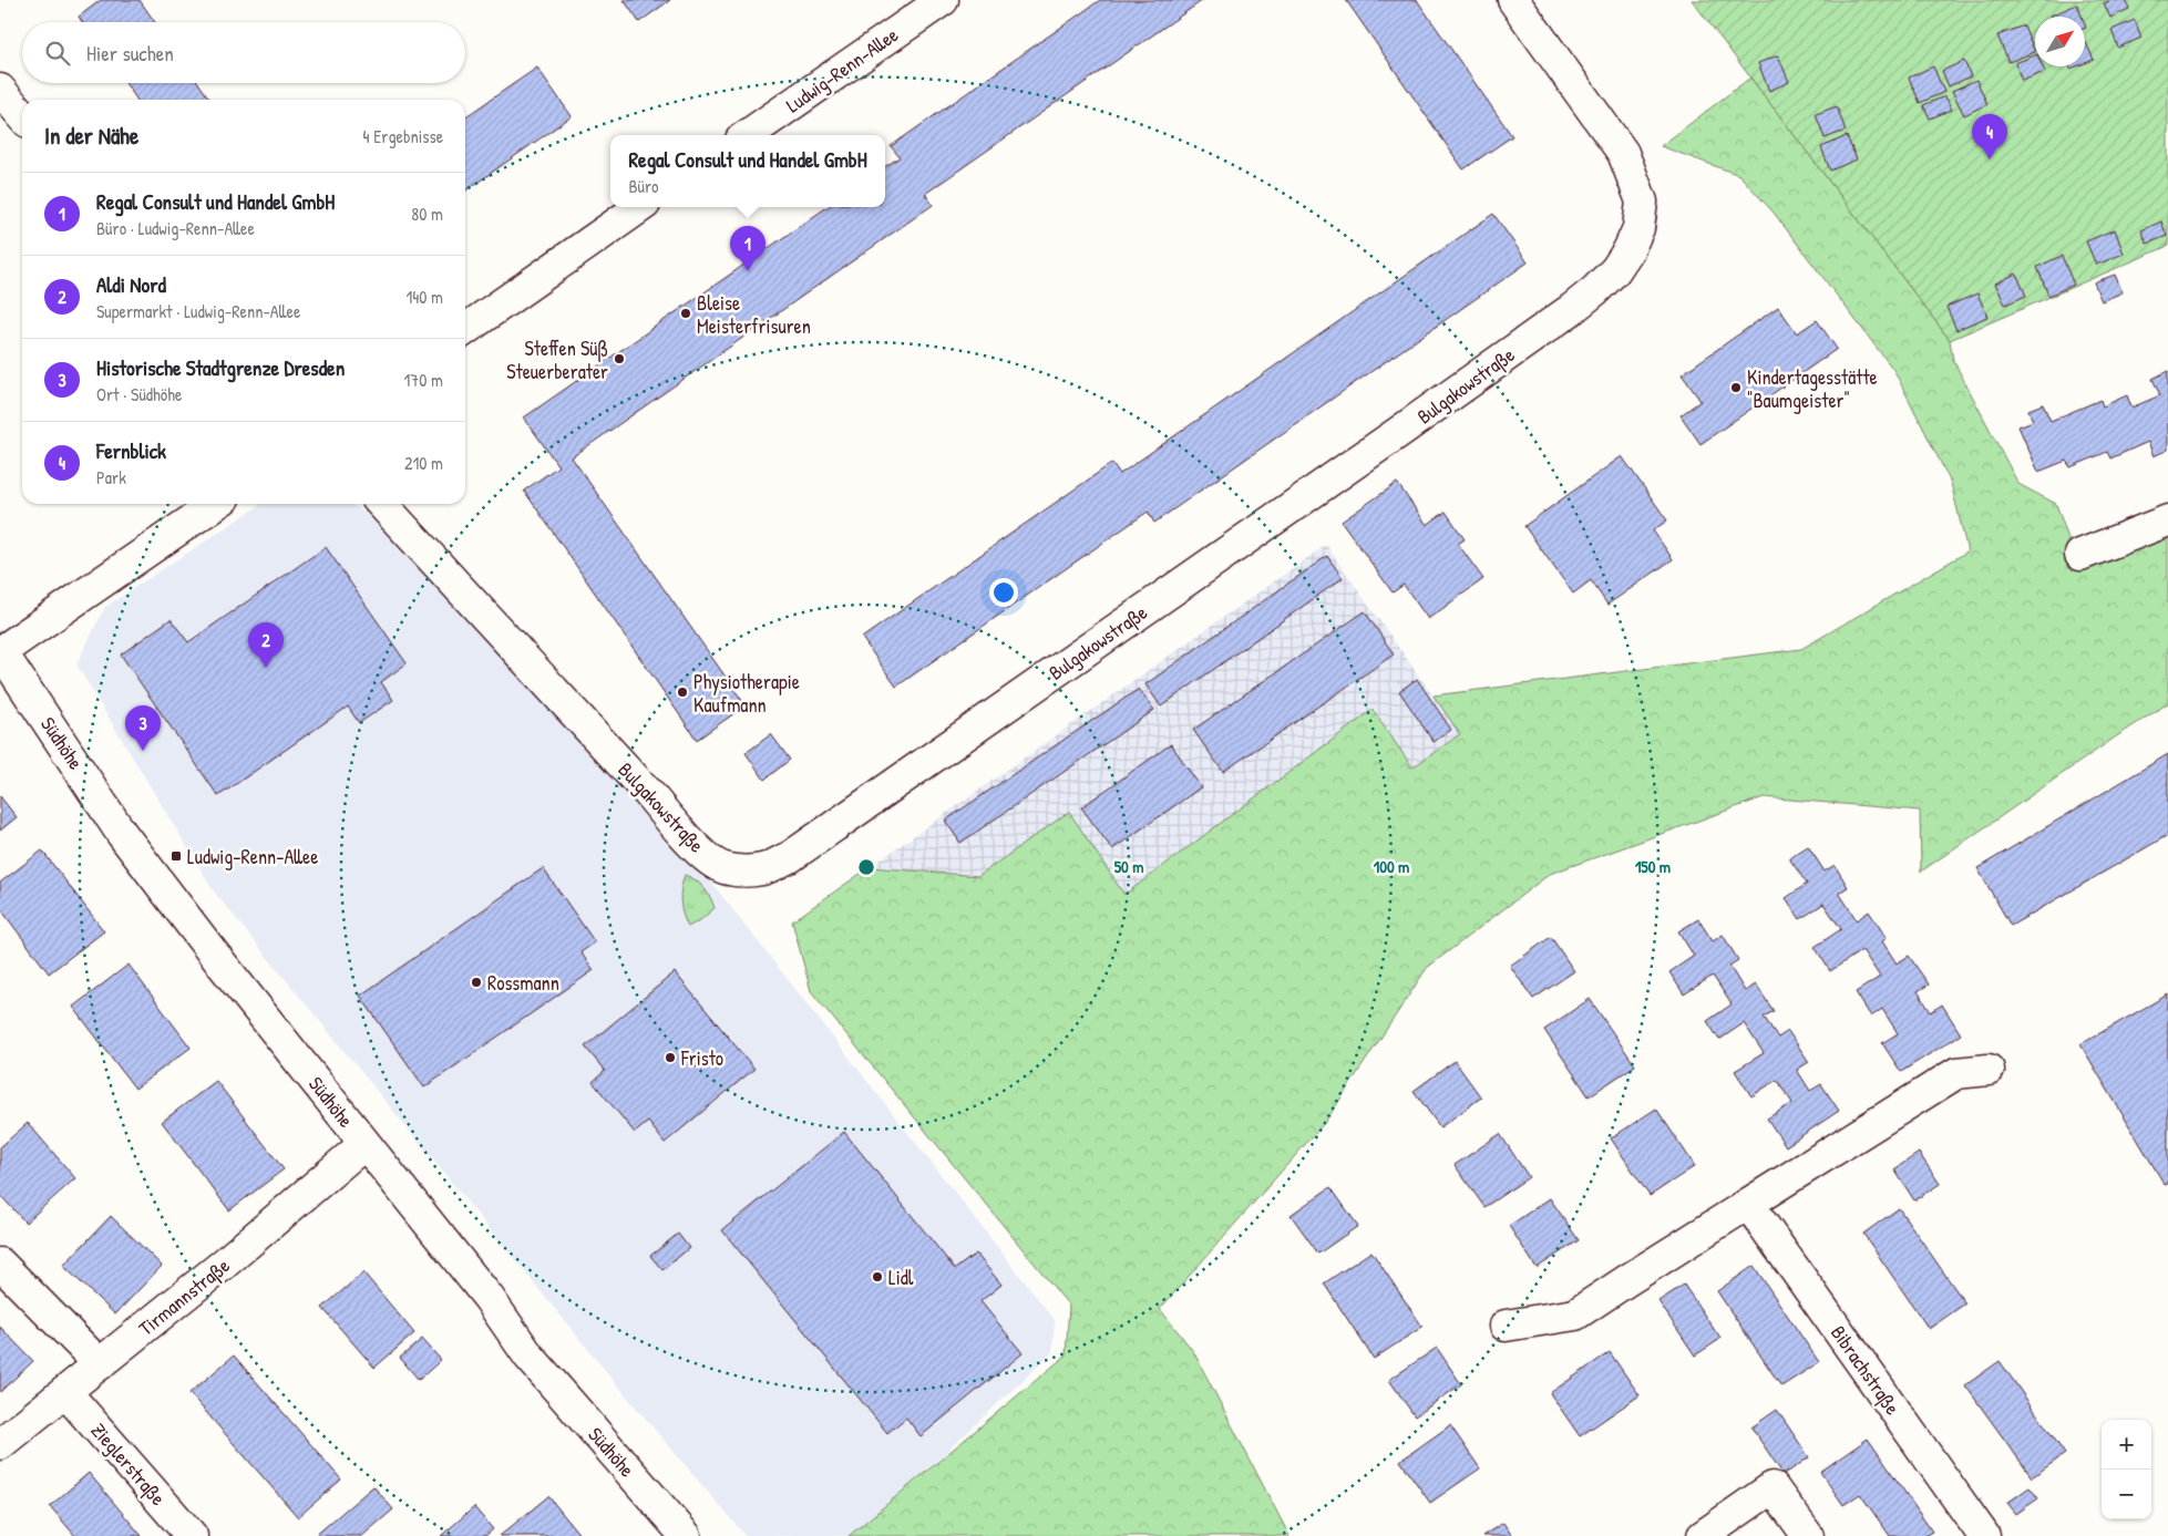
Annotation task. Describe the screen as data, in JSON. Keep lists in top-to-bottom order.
{
  "streets": {
    "street": [
      "Ludwig-Renn-Allee",
      "Bulgakowstraße",
      "Südhöhe",
      "Tirmannstraße",
      "Bibrachstraße",
      "Zieglerstraße"
    ]
  },
  "crossings": [
    ["Südhöhe", "Tirmannstraße"],
    ["Tirmannstraße", "Zieglerstraße"]
  ],
  "places": {
    "other": [
      "Bleise Meisterfrisuren",
      "Steffen Süß Steuerberater",
      "Kindertagesstätte \"Baumgeister\"",
      "Physiotherapie Kaufmann",
      "Rossmann",
      "Fristo",
      "Lidl"
    ],
    "transit": ["Ludwig-Renn-Allee"]
  },
  "north": "top right",
  "page": {
    "search": "Hier suchen",
    "heading": ["In der Nähe", "4 Ergebnisse"],
    "pins": [
      "4",
      "1",
      "2",
      "3"
    ],
    "popup": ["Regal Consult und Handel GmbH", "Büro"],
    "list": [
      {
        "mark": "1",
        "name": "Regal Consult und Handel GmbH",
        "note": "Büro · Ludwig-Renn-Allee",
        "value": "80 m"
      },
      {
        "mark": "2",
        "name": "Aldi Nord",
        "note": "Supermarkt · Ludwig-Renn-Allee",
        "value": "140 m"
      },
      {
        "mark": "3",
        "name": "Historische Stadtgrenze Dresden",
        "note": "Ort · Südhöhe",
        "value": "170 m"
      },
      {
        "mark": "4",
        "name": "Fernblick",
        "note": "Park",
        "value": "210 m"
      }
    ],
    "map_buttons": ["+", "−"]
  },
  "rings": ["50 m", "100 m", "150 m"]
}
